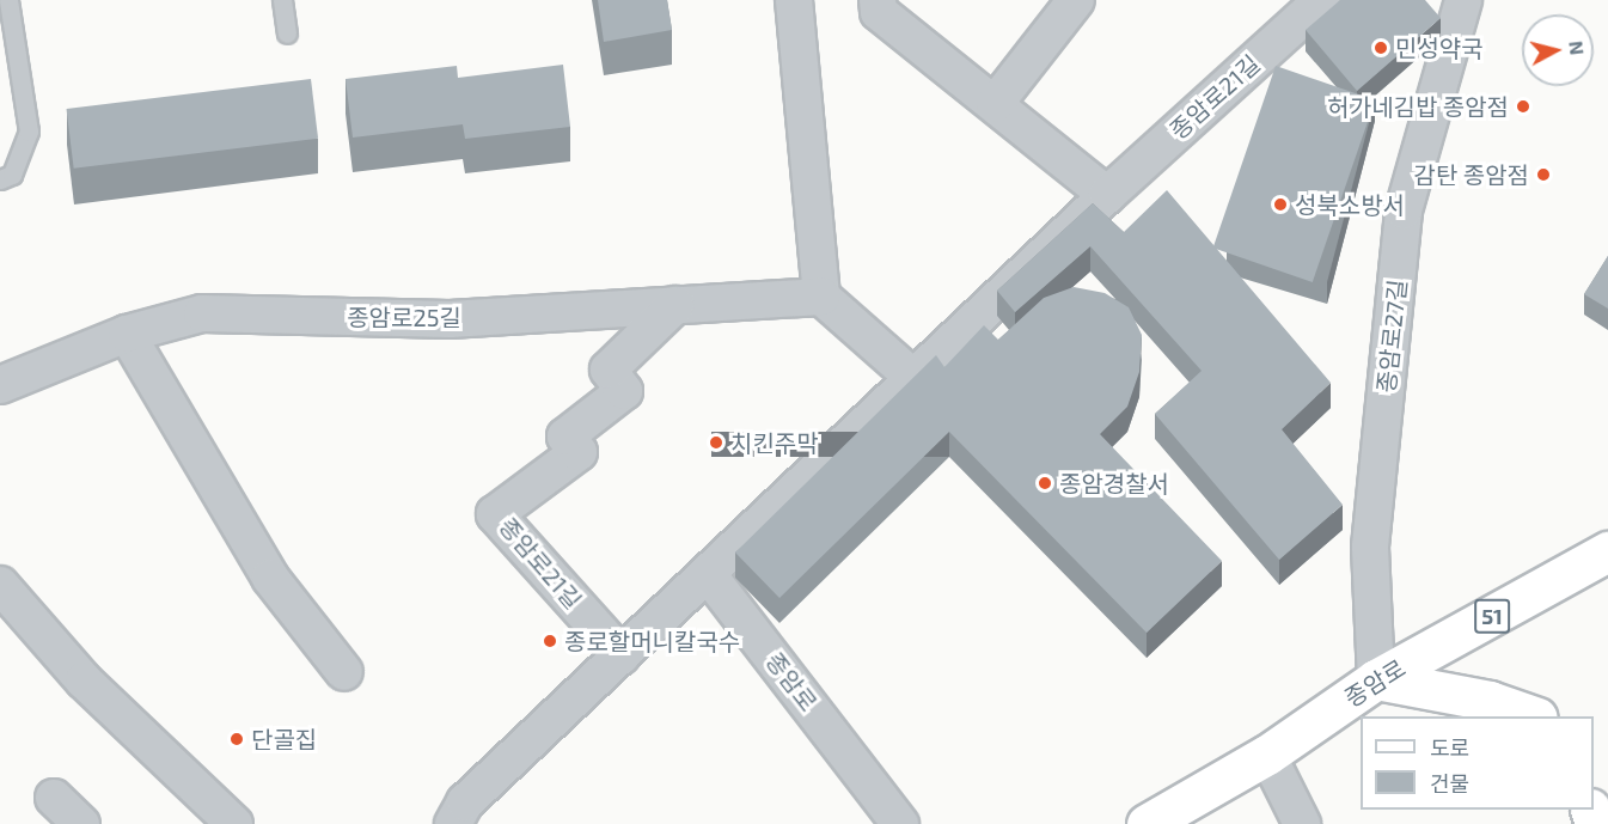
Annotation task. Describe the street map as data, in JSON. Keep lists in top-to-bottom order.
{
  "streets": {
    "main road": ["51", "종암로"],
    "street": ["종암로21길", "종암로25길", "종암로27길"]
  },
  "crossings": [
    ["종암로21길", "종암로25길"],
    ["종암로21길", "종암로"],
    ["종암로27길", "종암로"]
  ],
  "places": [
    "민성약국",
    "허가네김밥 종암점",
    "감탄 종암점",
    "성북소방서",
    "치킨주막",
    "종암경찰서",
    "종로할머니칼국수",
    "단골집"
  ],
  "legend": ["도로", "건물"],
  "north": "right"
}
